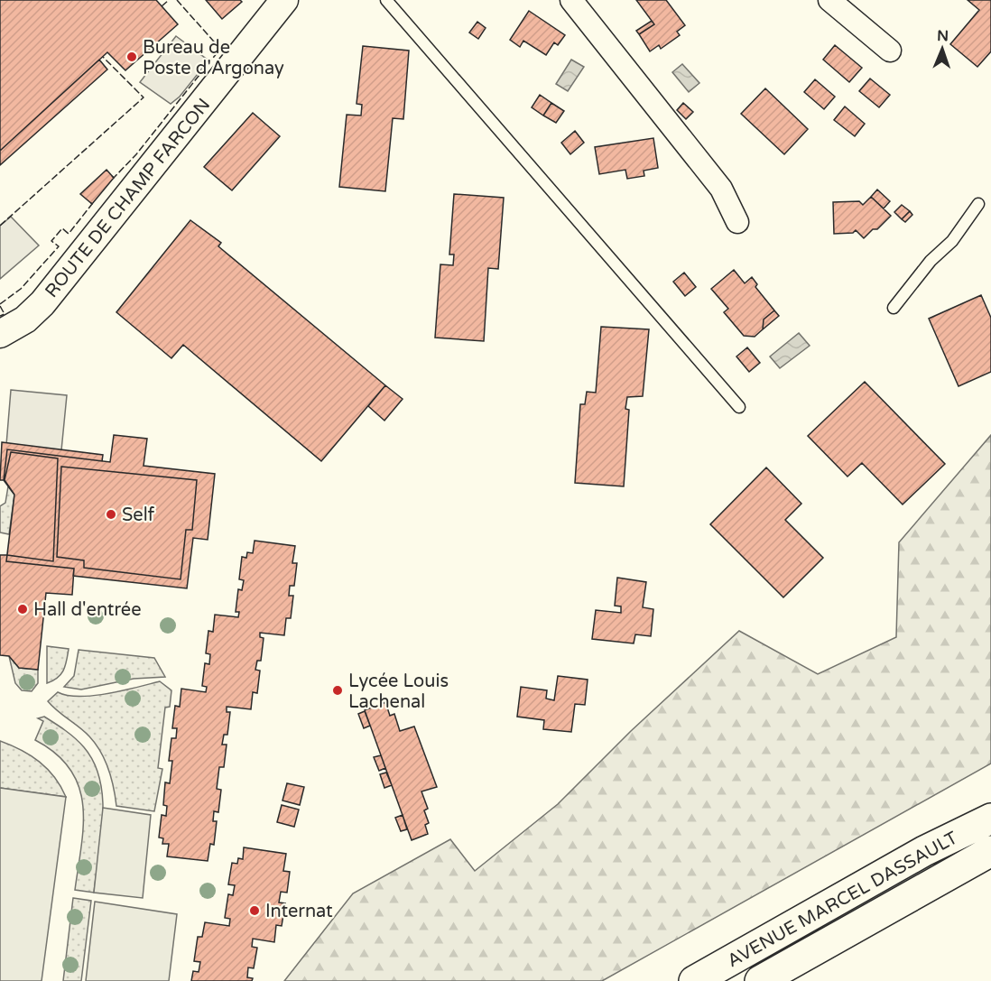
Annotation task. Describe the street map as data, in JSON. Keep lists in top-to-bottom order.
{
  "streets": {
    "highway": ["AVENUE MARCEL DASSAULT"],
    "street": ["ROUTE DE CHAMP FARCON"]
  },
  "places": [
    "Bureau de Poste d'Argonay",
    "Self",
    "Hall d'entrée",
    "Lycée Louis Lachenal",
    "Internat"
  ],
  "north": "top"
}
